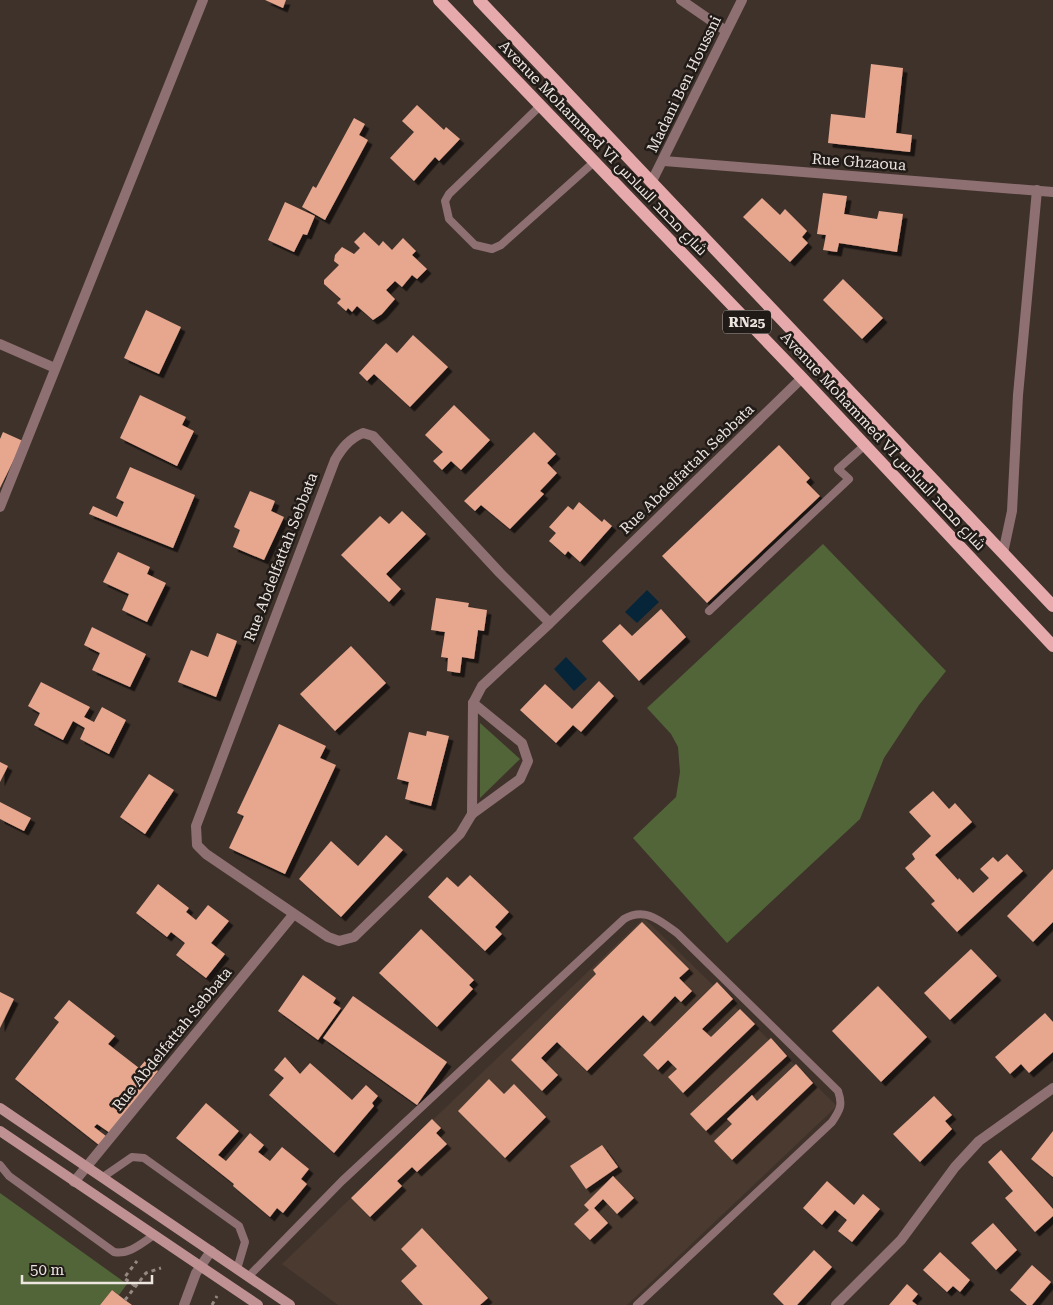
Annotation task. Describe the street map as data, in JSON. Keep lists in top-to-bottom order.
{
  "streets": {
    "main road": ["Avenue Mohammed VI شارع محمد السادس", "RN25"],
    "street": ["Madani Ben Houssni", "Rue Ghzaoua", "Rue Abdelfattah Sebbata"]
  },
  "crossings": [
    ["Madani Ben Houssni", "Avenue Mohammed VI شارع محمد السادس"],
    ["Madani Ben Houssni", "Rue Ghzaoua"],
    ["Avenue Mohammed VI شارع محمد السادس", "Rue Abdelfattah Sebbata"]
  ],
  "scale_bar": "50 m"
}
